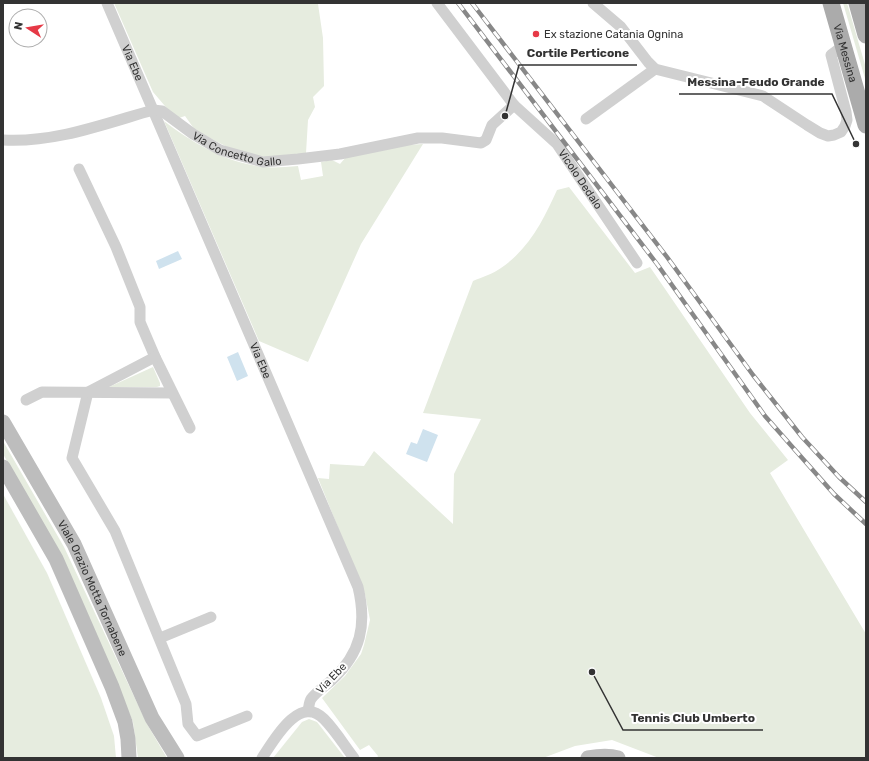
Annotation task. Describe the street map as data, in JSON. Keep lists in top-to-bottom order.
{
  "streets": {
    "main road": ["Via Messina", "Viale Orazio Motta Tornabene"],
    "street": ["Via Ebe", "Via Concetto Gallo", "Vicolo Dedalo"]
  },
  "crossings": [
    ["Via Ebe", "Via Concetto Gallo"],
    ["Via Concetto Gallo", "Vicolo Dedalo"]
  ],
  "places": [
    "Ex stazione Catania Ognina",
    "Cortile Perticone",
    "Messina-Feudo Grande",
    "Tennis Club Umberto"
  ],
  "north": "left"
}
